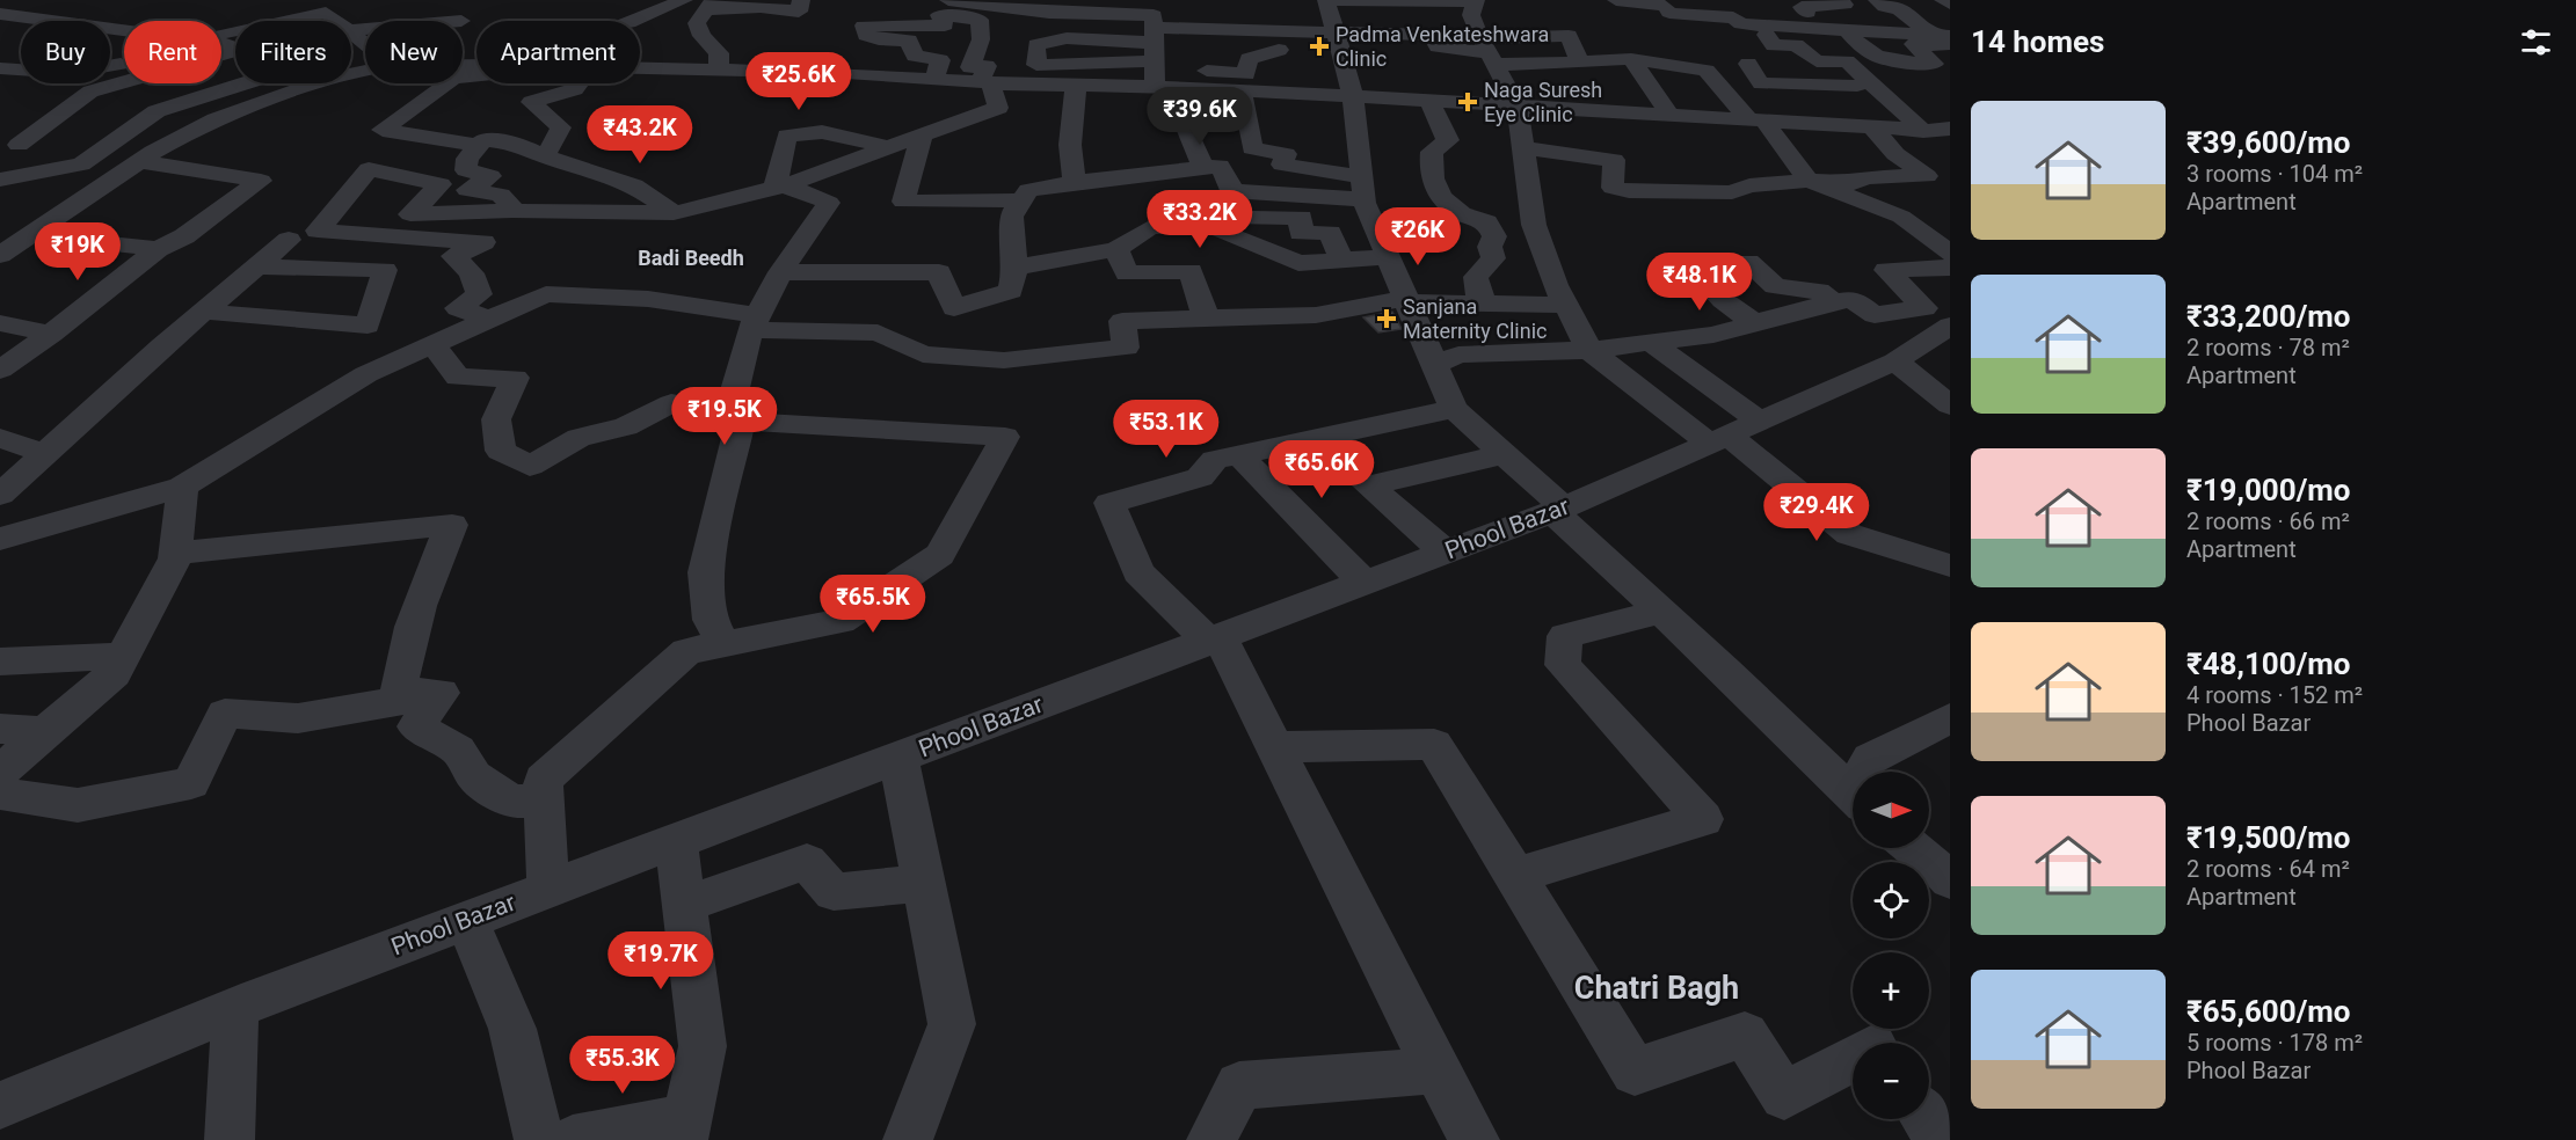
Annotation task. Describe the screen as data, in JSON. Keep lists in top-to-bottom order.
{
  "streets": {
    "street": ["Phool Bazar"]
  },
  "districts": ["Badi Beedh", "Chatri Bagh"],
  "places": {
    "health": ["Padma Venkateshwara Clinic", "Naga Suresh Eye Clinic", "Sanjana Maternity Clinic"]
  },
  "north": "right",
  "page": {
    "heading": "14 homes",
    "chip": [
      "Buy",
      "Rent",
      "Filters",
      "New",
      "Apartment"
    ],
    "price": [
      "₹25.6K",
      "₹39.6K",
      "₹43.2K",
      "₹33.2K",
      "₹26K",
      "₹19K",
      "₹48.1K",
      "₹19.5K",
      "₹53.1K",
      "₹65.6K",
      "₹29.4K",
      "₹65.5K",
      "₹19.7K",
      "₹55.3K"
    ],
    "list": [
      {
        "name": "₹39,600/mo",
        "note": "3 rooms · 104 m² · Apartment"
      },
      {
        "name": "₹33,200/mo",
        "note": "2 rooms · 78 m² · Apartment"
      },
      {
        "name": "₹19,000/mo",
        "note": "2 rooms · 66 m² · Apartment"
      },
      {
        "name": "₹48,100/mo",
        "note": "4 rooms · 152 m² · Phool Bazar"
      },
      {
        "name": "₹19,500/mo",
        "note": "2 rooms · 64 m² · Apartment"
      },
      {
        "name": "₹65,600/mo",
        "note": "5 rooms · 178 m² · Phool Bazar"
      }
    ],
    "map_buttons": ["+", "−"]
  }
}
